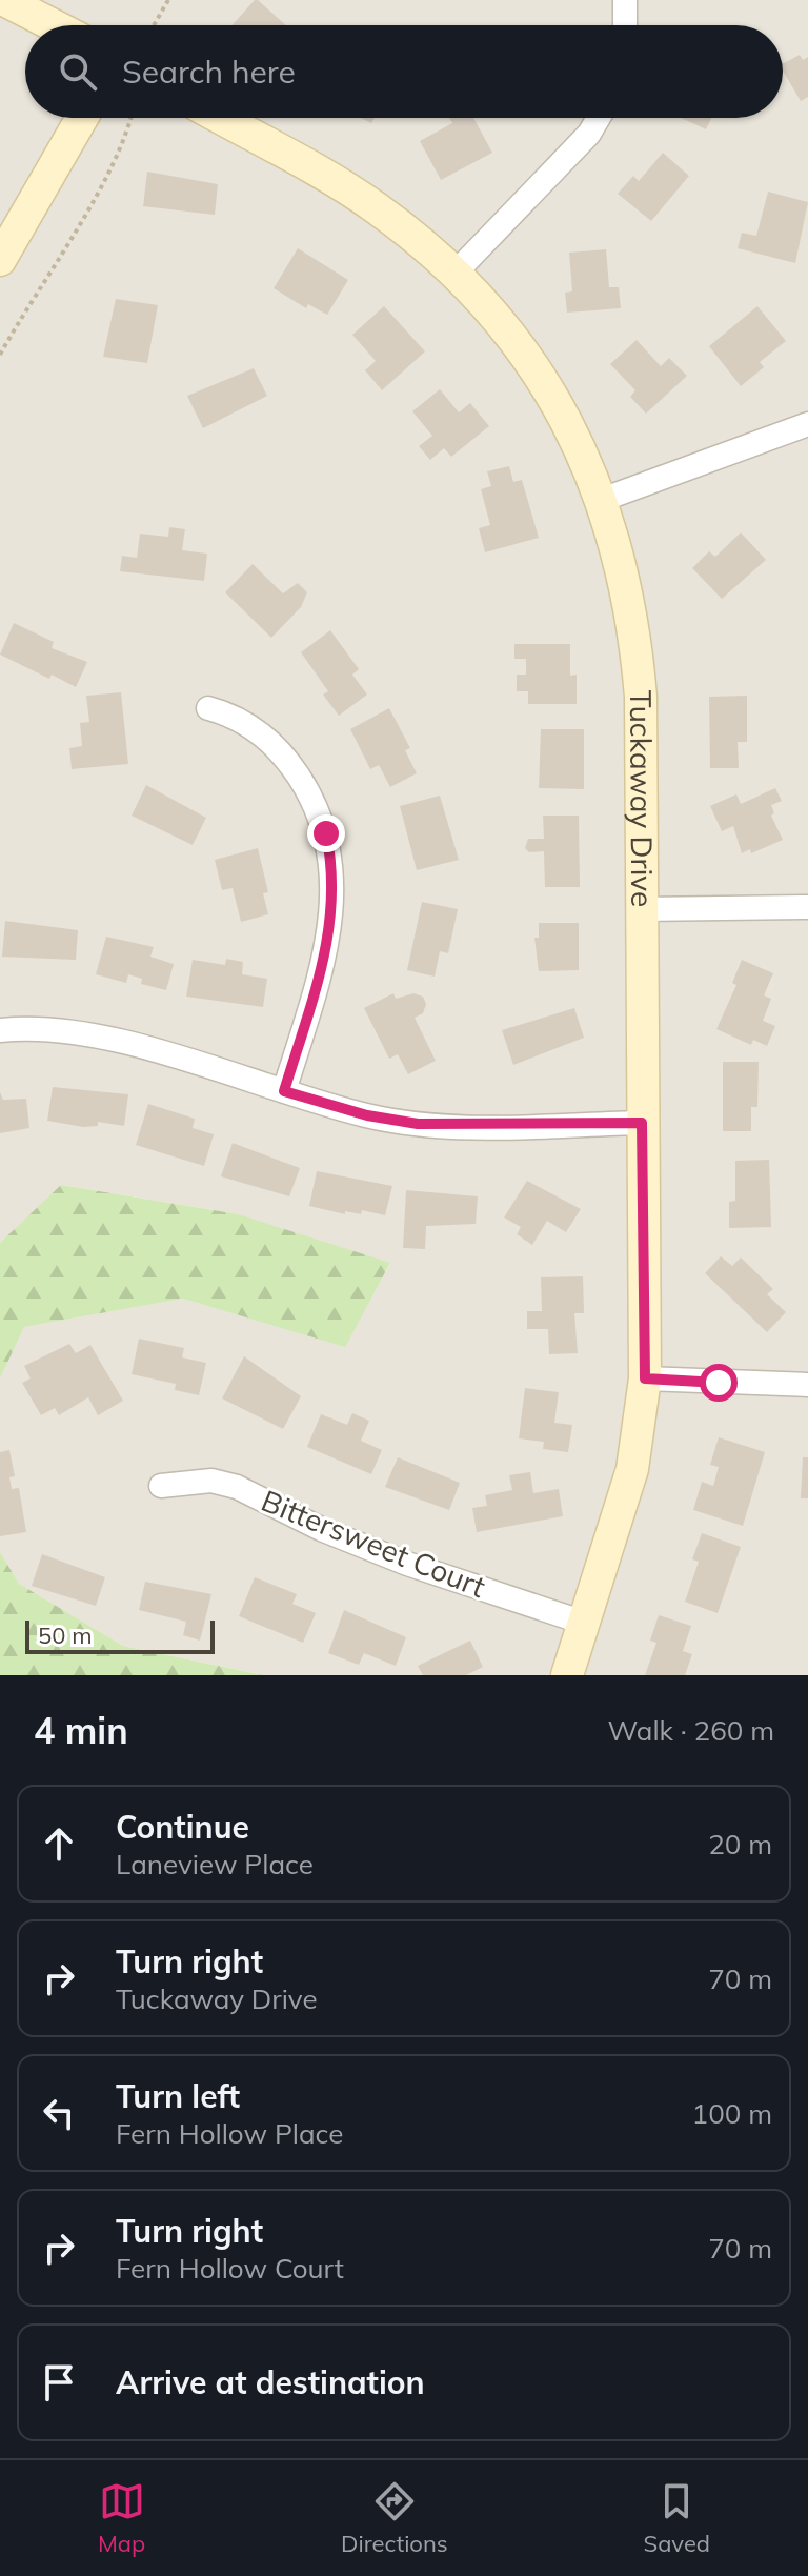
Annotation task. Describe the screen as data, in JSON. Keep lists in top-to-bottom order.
{
  "streets": {
    "street": ["Tuckaway Drive", "Bittersweet Court"]
  },
  "crossings": [
    ["Tuckaway Drive", "Bittersweet Court"]
  ],
  "scale_bar": "50 m",
  "page": {
    "search": "Search here",
    "scale": "50 m",
    "heading": ["4 min", "Walk · 260 m"],
    "list": [
      ["Continue", "Laneview Place", "20 m"],
      ["Turn right", "Tuckaway Drive", "70 m"],
      ["Turn left", "Fern Hollow Place", "100 m"],
      ["Turn right", "Fern Hollow Court", "70 m"],
      "Arrive at destination"
    ],
    "nav": ["Map", "Directions", "Saved"]
  }
}
